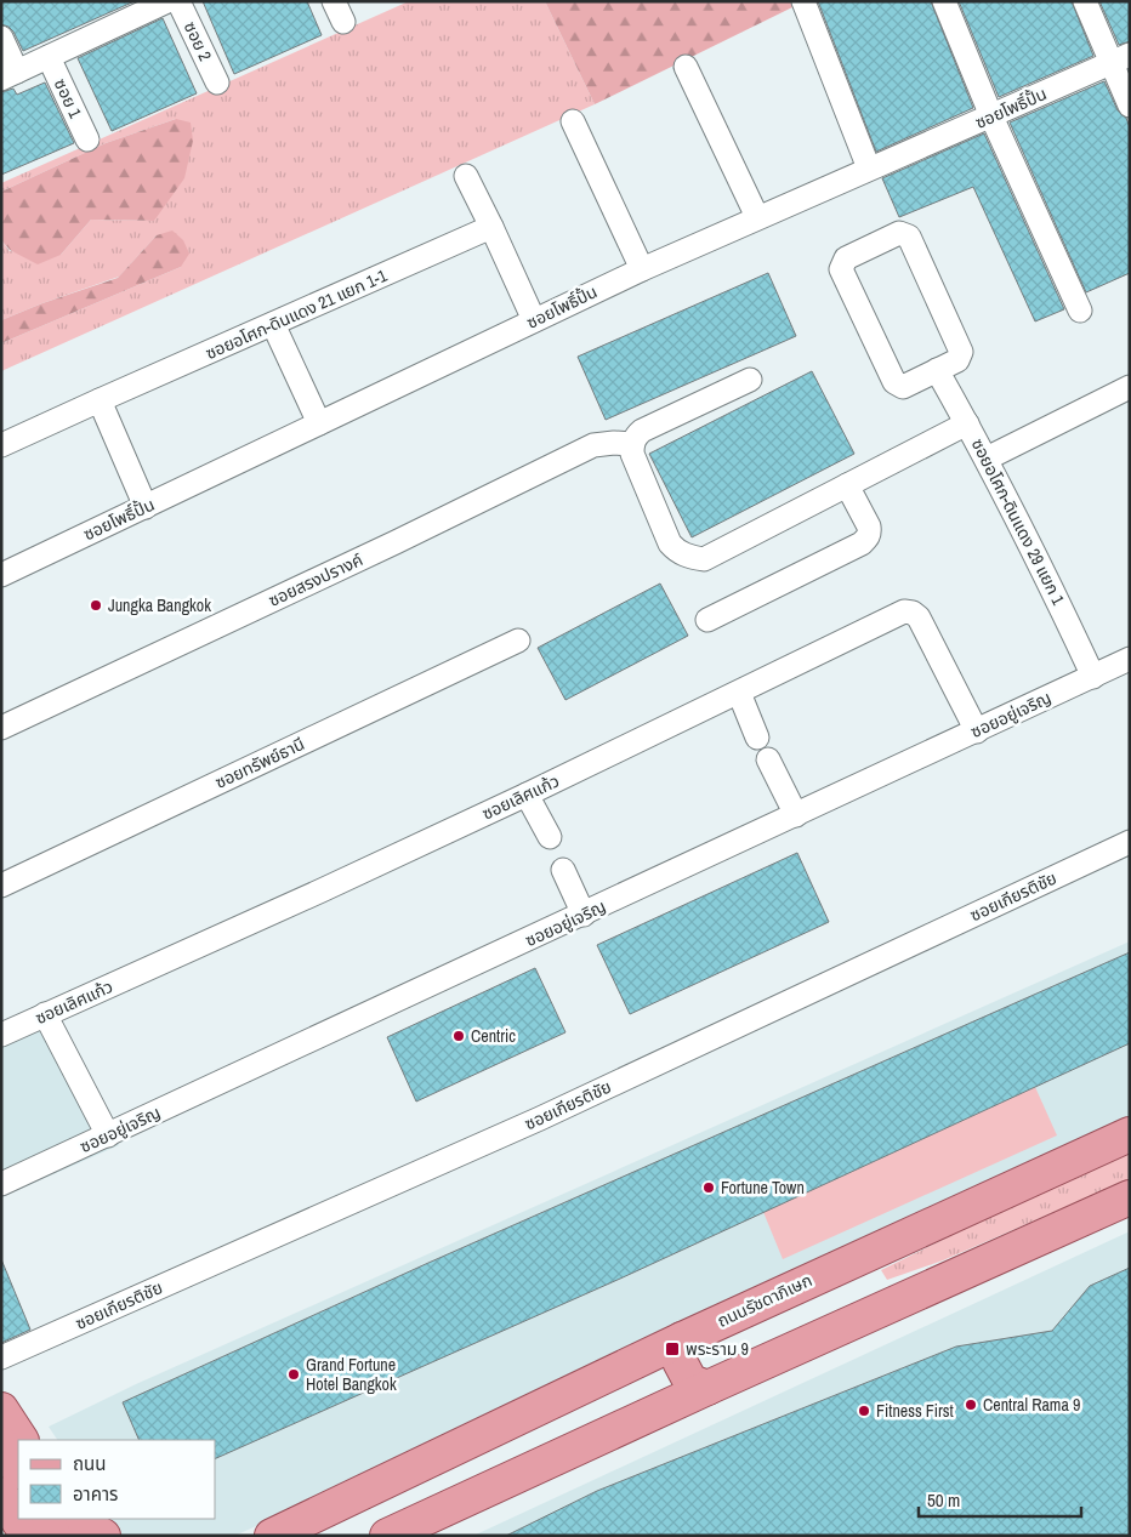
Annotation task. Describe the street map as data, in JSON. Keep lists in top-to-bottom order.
{
  "streets": {
    "main road": ["ถนนรัชดาภิเษก"],
    "street": [
      "ซอย 2",
      "ซอย 1",
      "ซอยโพธิ์ปั้น",
      "ซอยอโศก-ดินแดง 21 แยก 1-1",
      "ซอยอโศก-ดินแดง 29 แยก 1",
      "ซอยสรงปรางค์",
      "ซอยอยู่เจริญ",
      "ซอยทรัพย์ธานี",
      "ซอยเลิศแก้ว",
      "ซอยเกียรติชัย"
    ]
  },
  "crossings": [
    ["ซอยอโศก-ดินแดง 29 แยก 1", "ซอยอยู่เจริญ"],
    ["ซอยอยู่เจริญ", "ซอยเลิศแก้ว"]
  ],
  "places": {
    "other": [
      "Jungka Bangkok",
      "Centric",
      "Fortune Town",
      "Grand Fortune Hotel Bangkok",
      "Central Rama 9",
      "Fitness First"
    ],
    "transit": ["พระราม 9"]
  },
  "legend": ["ถนน", "อาคาร"],
  "scale_bar": "50 m"
}
